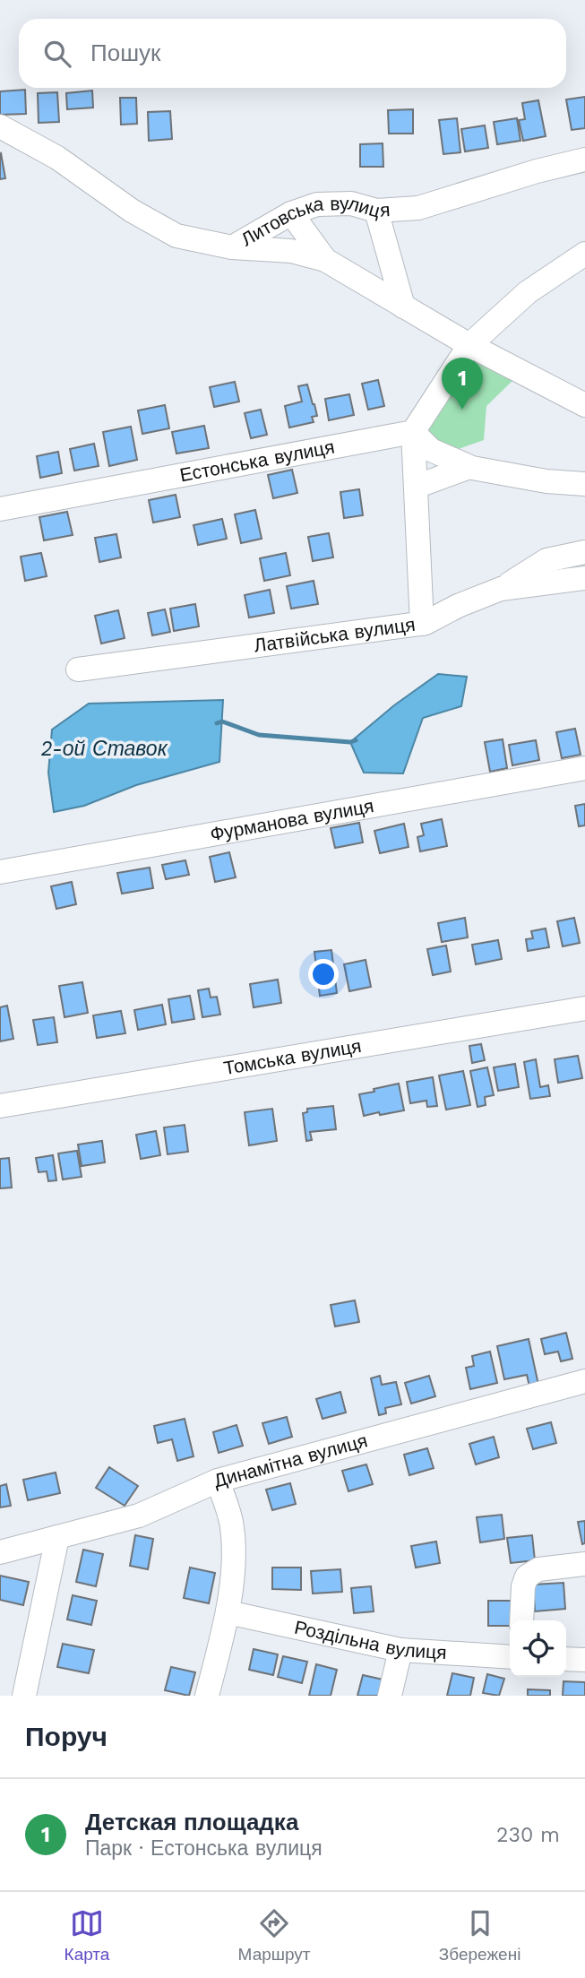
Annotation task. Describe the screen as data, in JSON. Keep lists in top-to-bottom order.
{
  "streets": {
    "street": [
      "Литовська вулиця",
      "Естонська вулиця",
      "Латвiйська вулиця",
      "Фурманова вулиця",
      "Томська вулиця",
      "Динамітна вулиця",
      "Роздільна вулиця"
    ]
  },
  "water": ["2-ой Ставок"],
  "page": {
    "search": "Пошук",
    "pins": "1",
    "heading": "Поруч",
    "list": [
      {
        "mark": "1",
        "name": "Детская площадка",
        "note": "Парк · Естонська вулиця",
        "value": "230 m"
      }
    ],
    "nav": ["Карта", "Маршрут", "Збережені"]
  }
}
